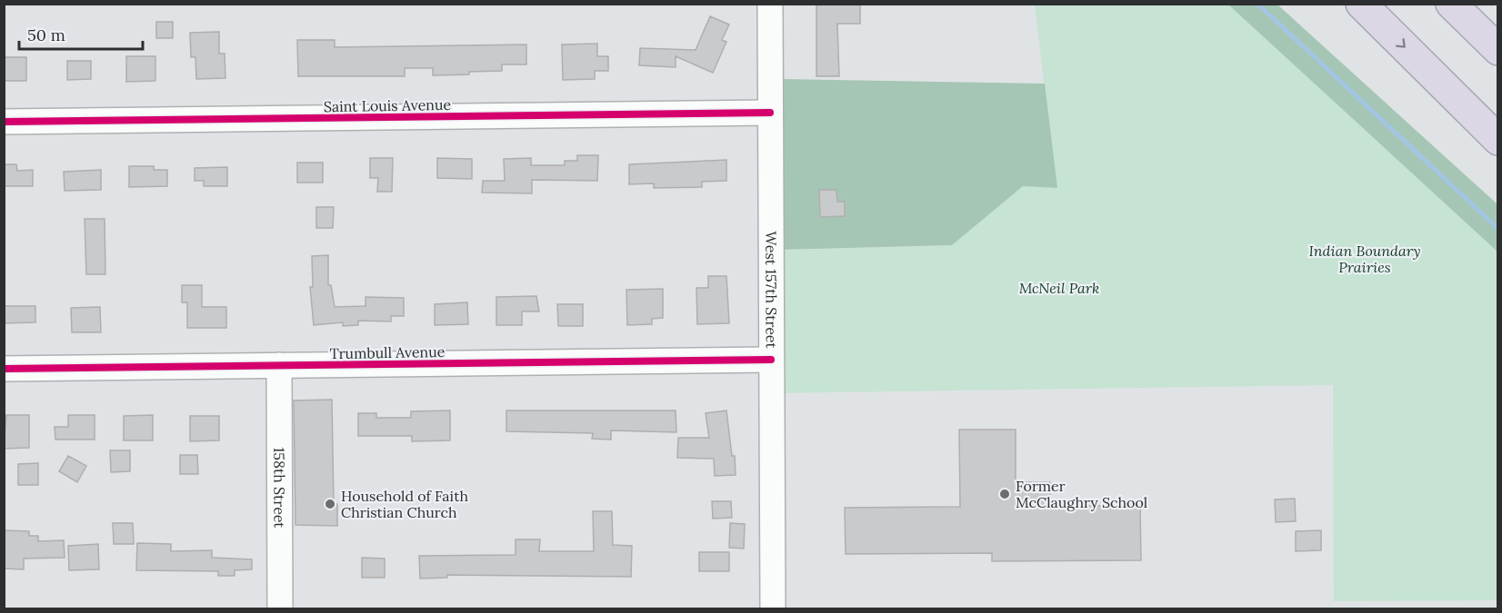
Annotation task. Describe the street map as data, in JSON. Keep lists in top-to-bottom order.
{
  "streets": {
    "street": [
      "Saint Louis Avenue",
      "West 157th Street",
      "Trumbull Avenue",
      "158th Street"
    ]
  },
  "crossings": [
    ["Saint Louis Avenue", "West 157th Street"],
    ["West 157th Street", "Trumbull Avenue"],
    ["Trumbull Avenue", "158th Street"]
  ],
  "parks": ["Indian Boundary Prairies", "McNeil Park"],
  "places": ["Former McClaughry School", "Household of Faith Christian Church"],
  "scale_bar": "50 m"
}
